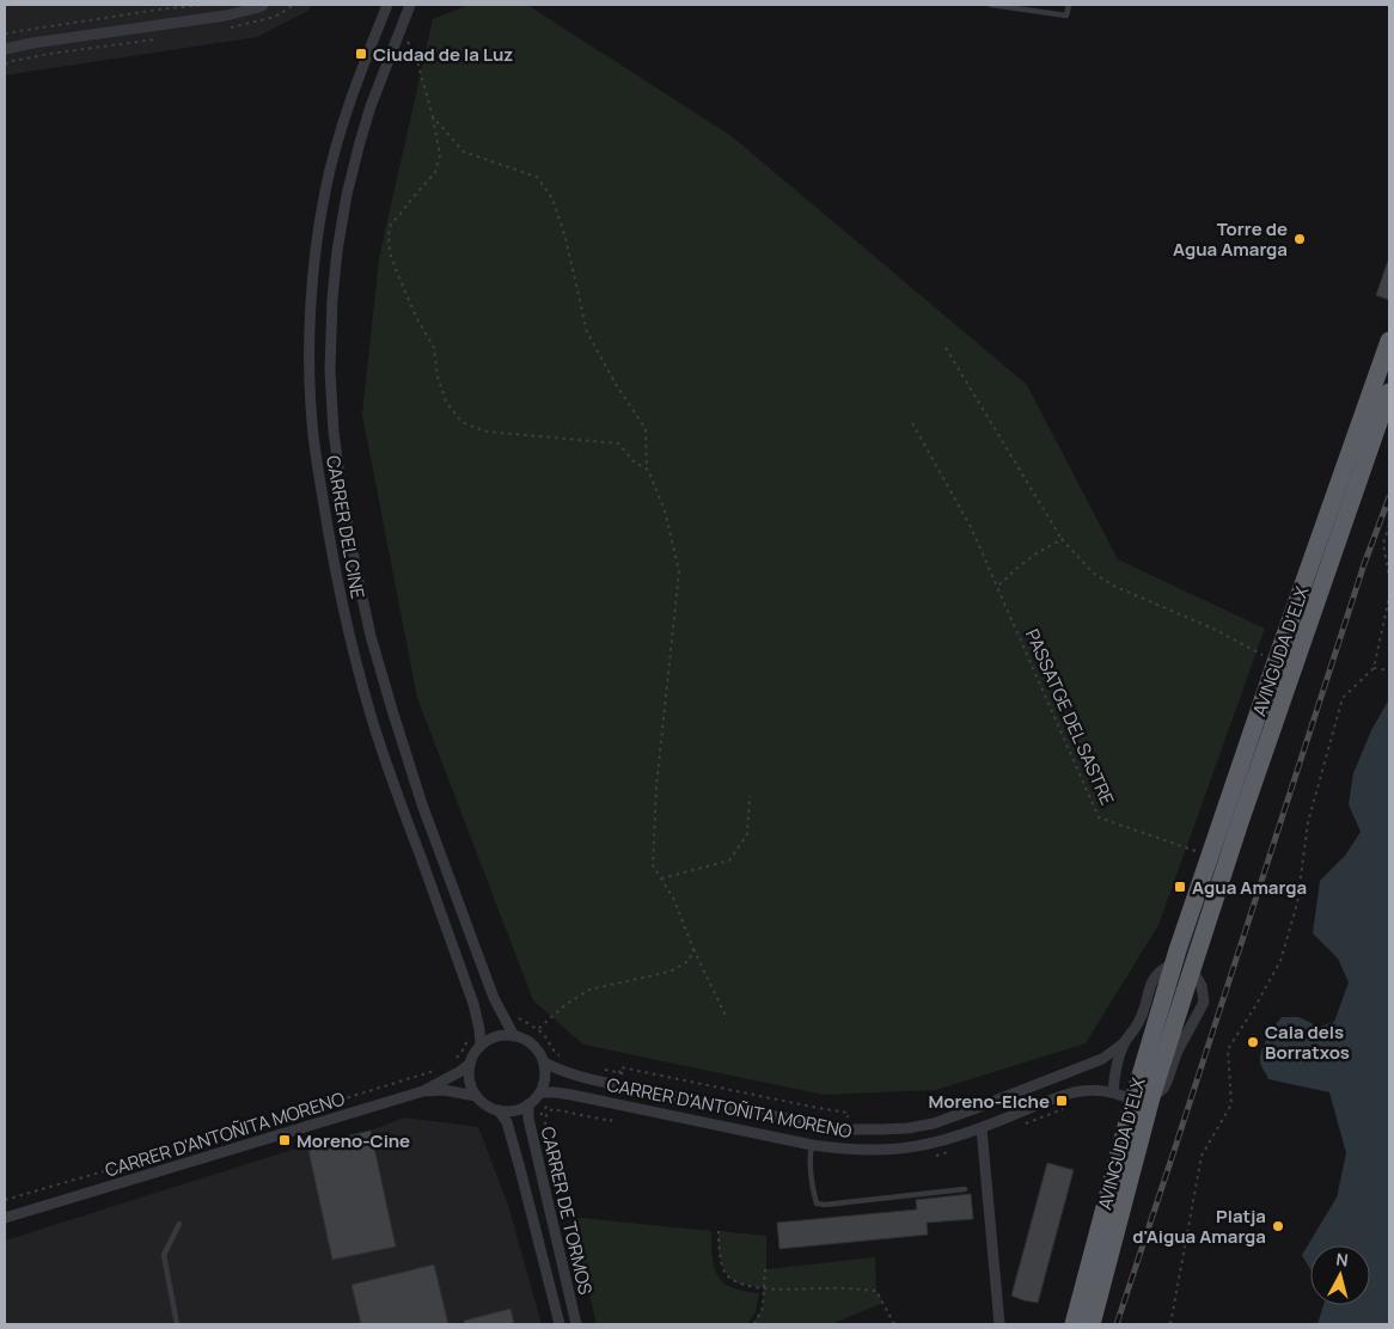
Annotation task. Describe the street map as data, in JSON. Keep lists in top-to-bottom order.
{
  "streets": {
    "highway": ["AVINGUDA D'ELX"],
    "street": ["CARRER DEL CINE", "CARRER D'ANTOÑITA MORENO", "CARRER DE TORMOS"],
    "path": ["PASSATGE DEL SASTRE"]
  },
  "crossings": [
    ["CARRER DEL CINE", "CARRER D'ANTOÑITA MORENO"],
    ["CARRER DEL CINE", "CARRER DE TORMOS"],
    ["AVINGUDA D'ELX", "PASSATGE DEL SASTRE"],
    ["AVINGUDA D'ELX", "CARRER D'ANTOÑITA MORENO"],
    ["CARRER D'ANTOÑITA MORENO", "CARRER DE TORMOS"]
  ],
  "places": {
    "transit": [
      "Ciudad de la Luz",
      "Agua Amarga",
      "Moreno-Elche",
      "Moreno-Cine"
    ],
    "other": ["Torre de Agua Amarga", "Cala dels Borratxos", "Platja d'Aigua Amarga"]
  },
  "north": "top"
}
